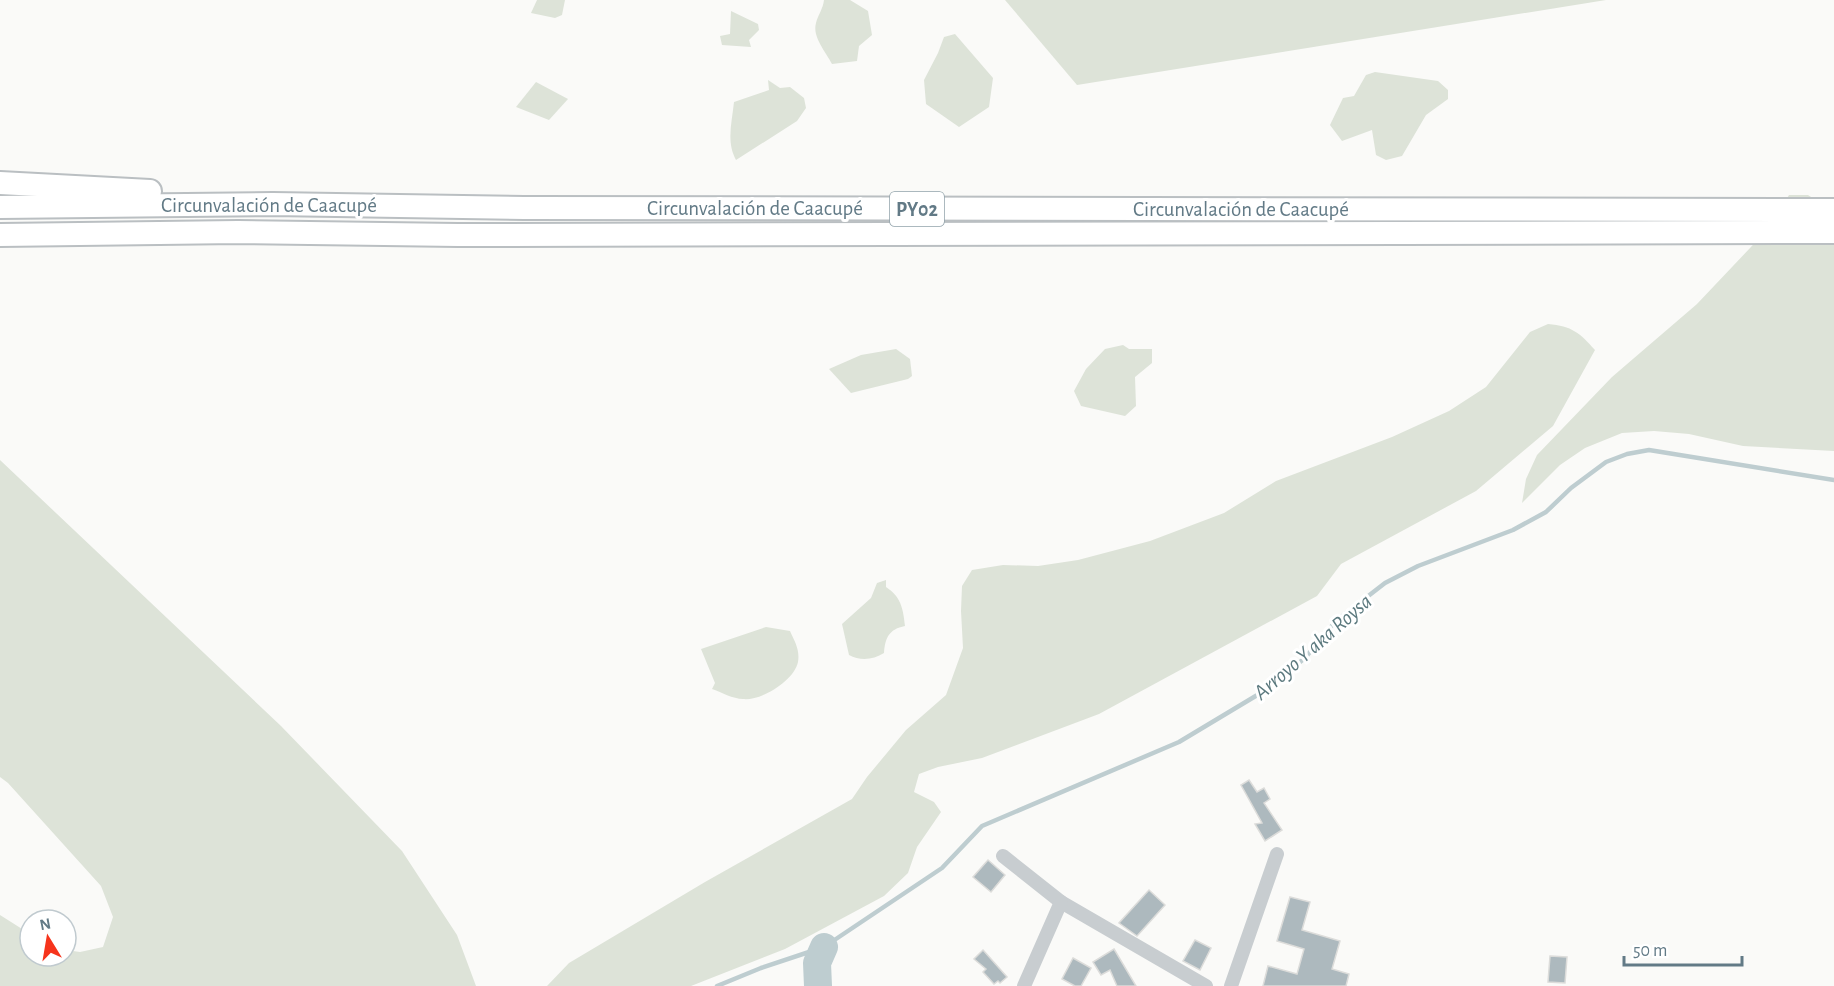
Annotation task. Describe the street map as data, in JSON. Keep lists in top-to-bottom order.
{
  "streets": {
    "highway": ["Circunvalación de Caacupé", "PY02"]
  },
  "water": ["Arroyo Y aka Roysa"],
  "scale_bar": "50 m",
  "north": "top"
}
